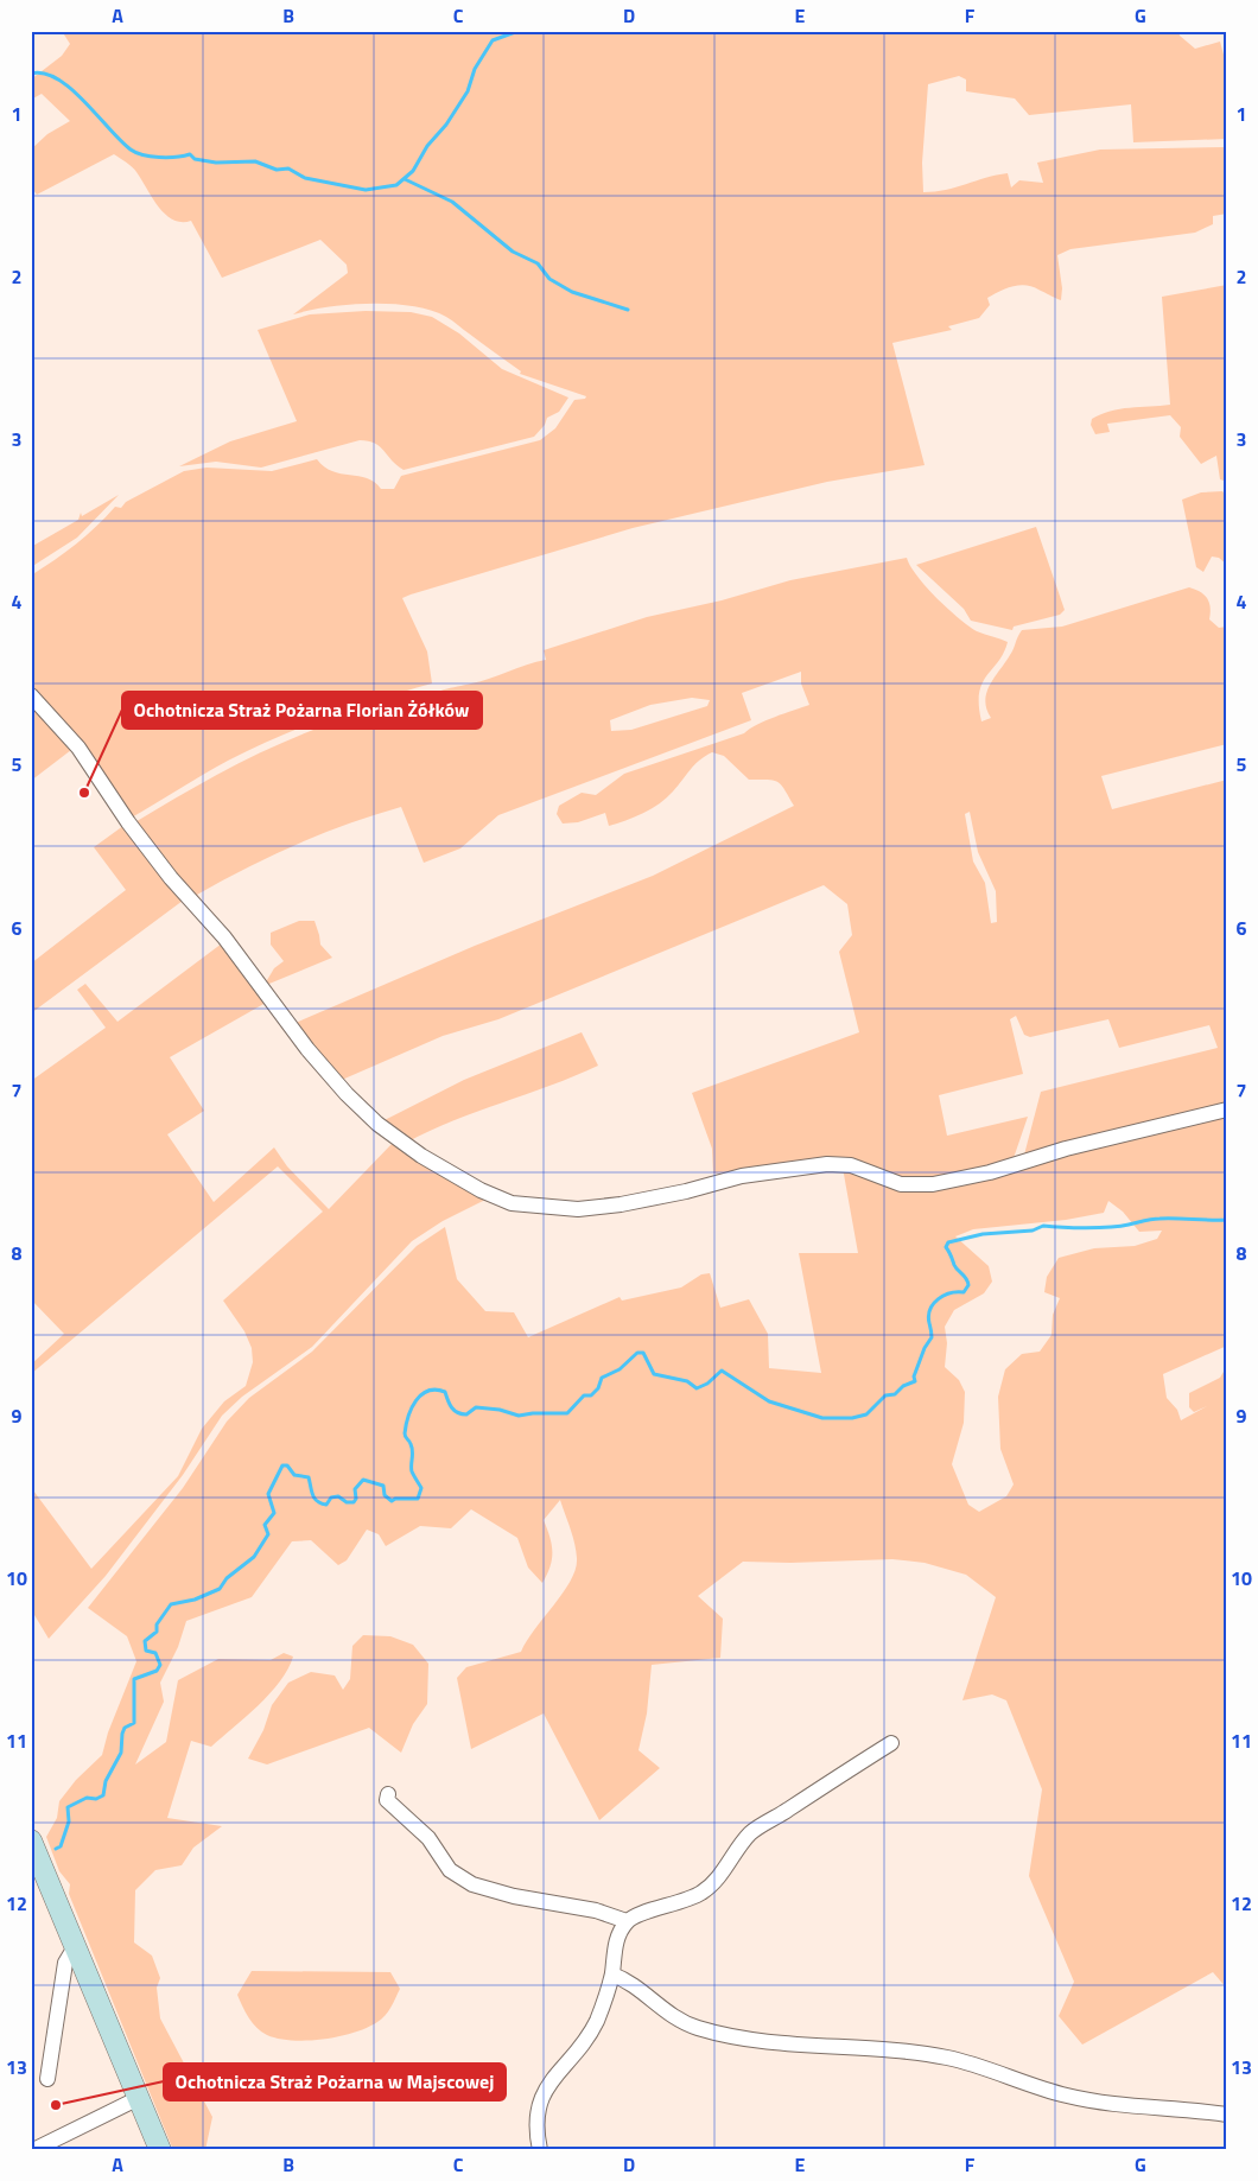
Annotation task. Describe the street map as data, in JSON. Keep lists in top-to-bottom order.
{
  "places": ["Ochotnicza Straż Pożarna Florian Żółków", "Ochotnicza Straż Pożarna w Majscowej"],
  "grid": {
    "columns": [
      "A",
      "B",
      "C",
      "D",
      "E",
      "F",
      "G"
    ],
    "rows": [
      "1",
      "2",
      "3",
      "4",
      "5",
      "6",
      "7",
      "8",
      "9",
      "10",
      "11",
      "12",
      "13"
    ]
  }
}
